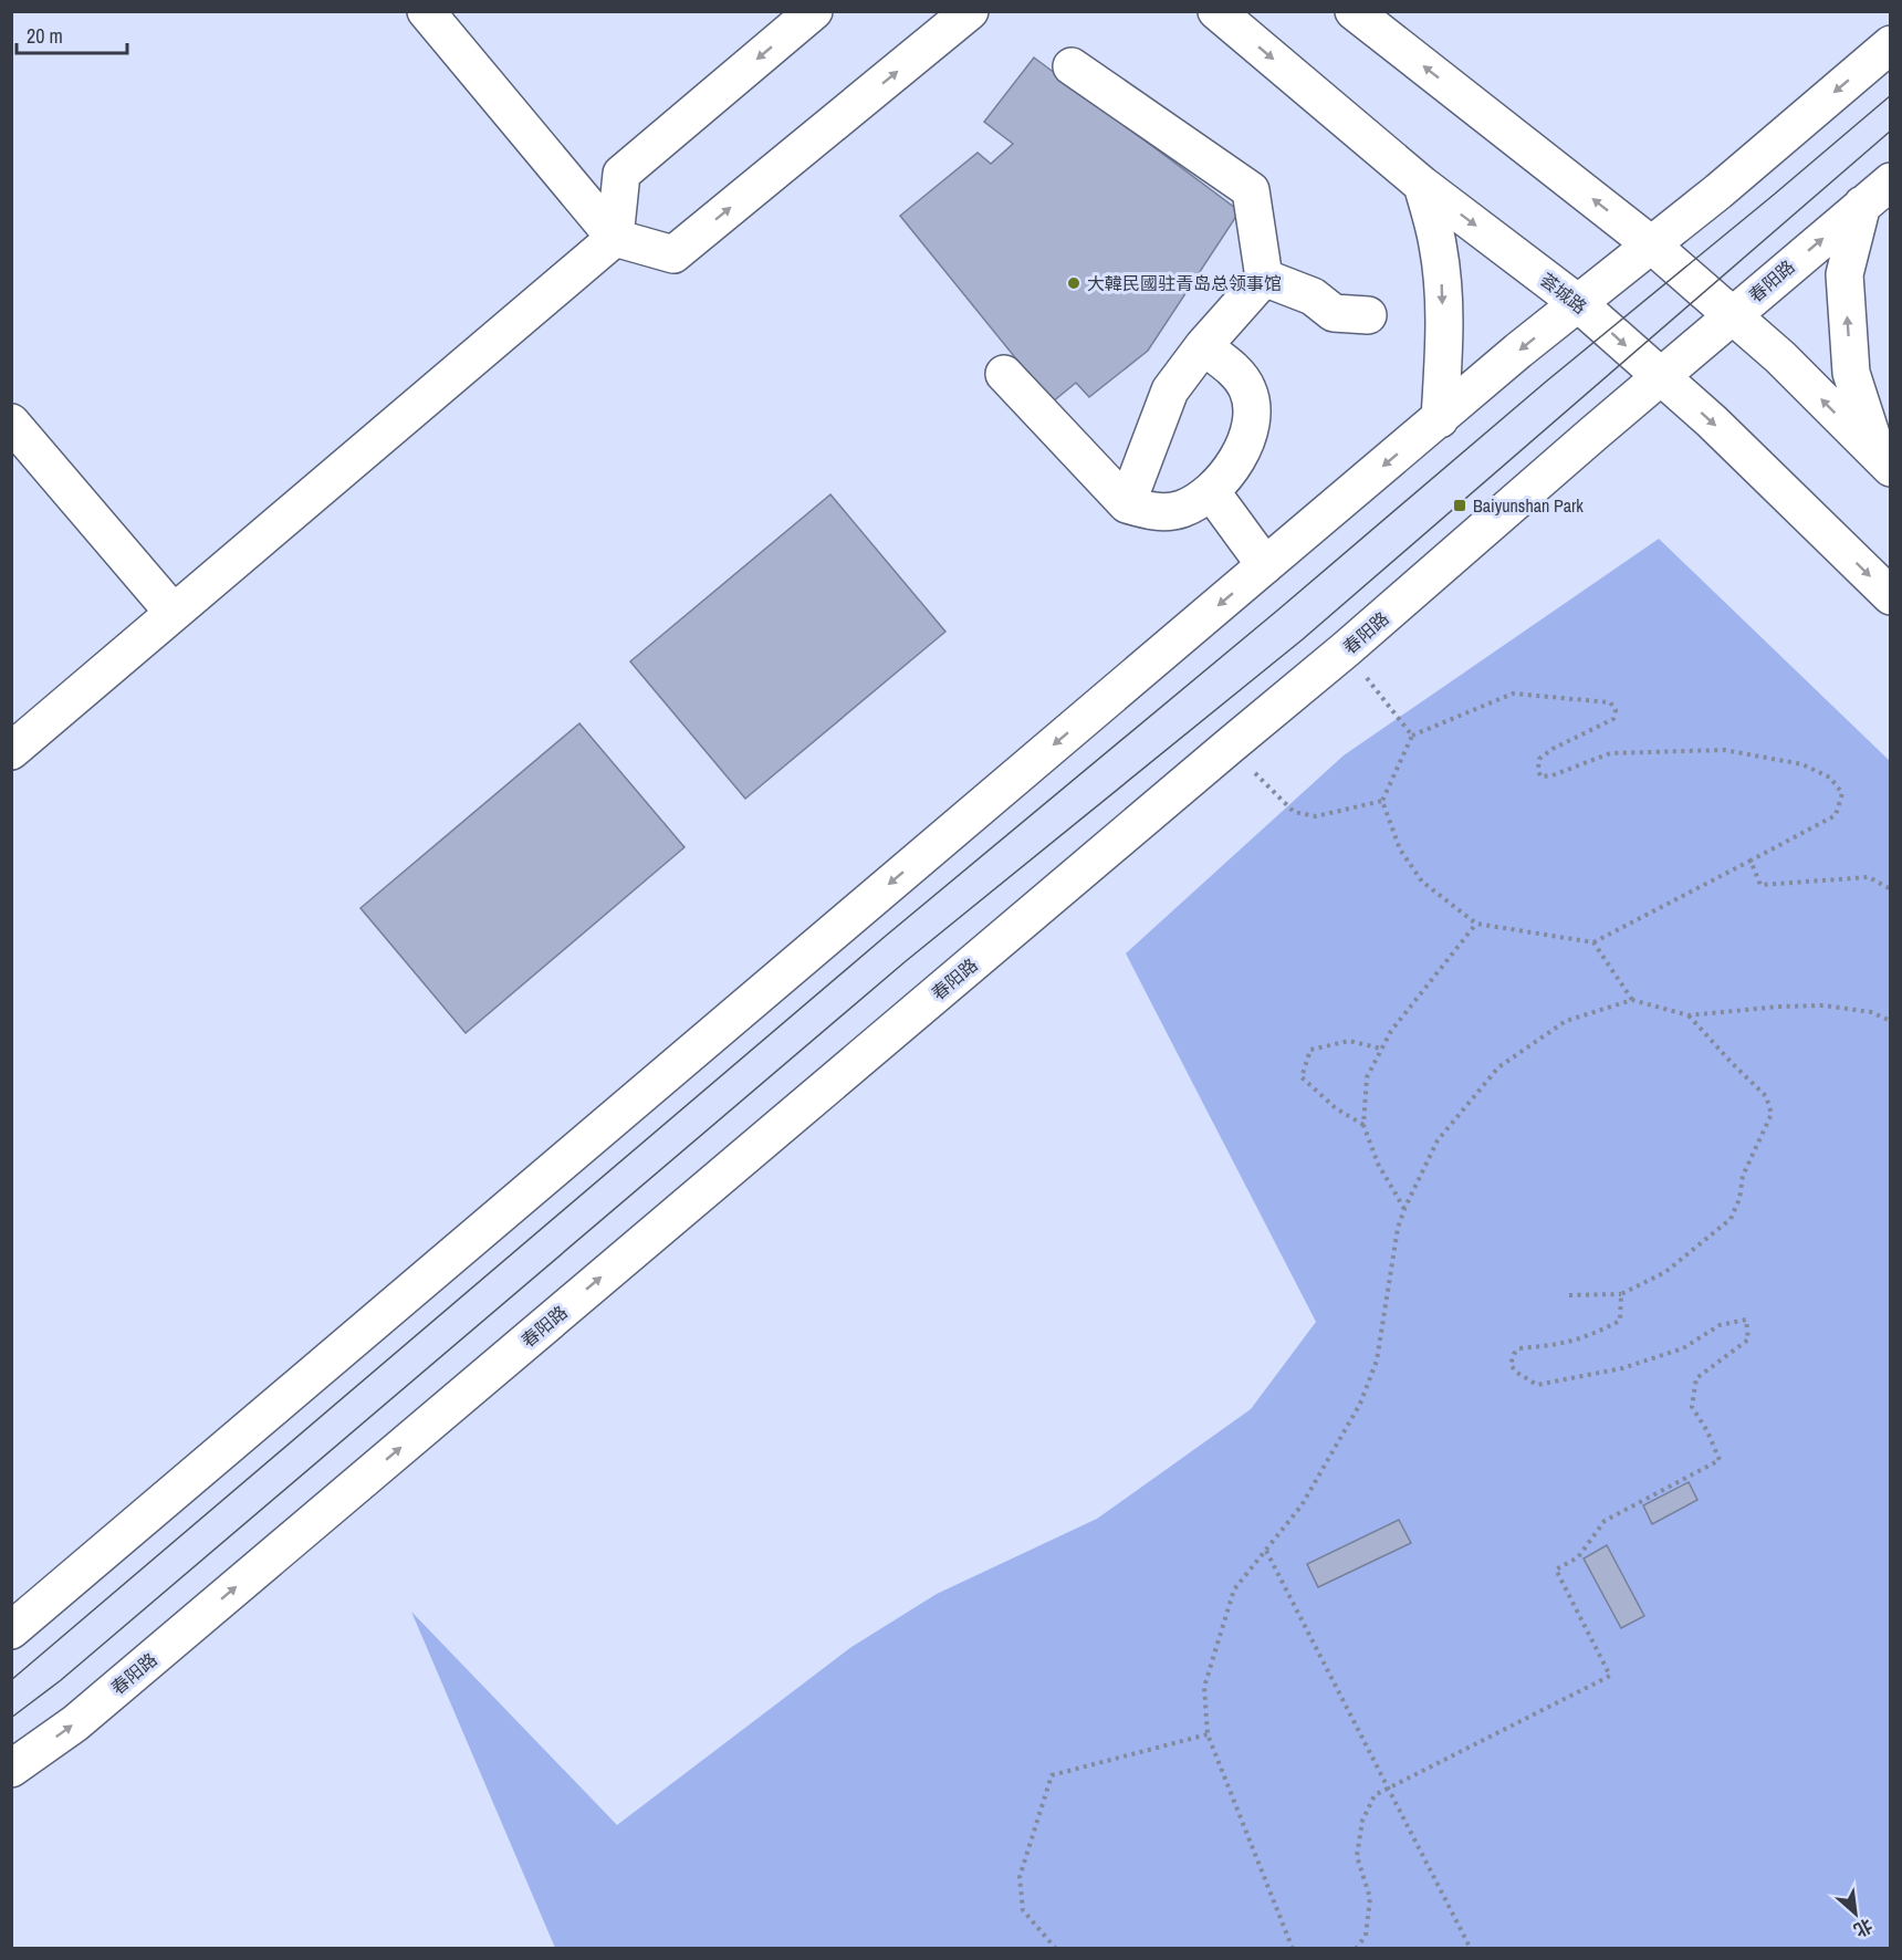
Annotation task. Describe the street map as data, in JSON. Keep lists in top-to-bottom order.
{
  "streets": {
    "main road": ["春阳路", "荟城路"]
  },
  "crossings": [
    ["春阳路", "荟城路"]
  ],
  "places": {
    "other": ["大韓民國驻青岛总领事馆"],
    "transit": ["Baiyunshan Park"]
  },
  "scale_bar": "20 m",
  "north": "bottom right"
}
